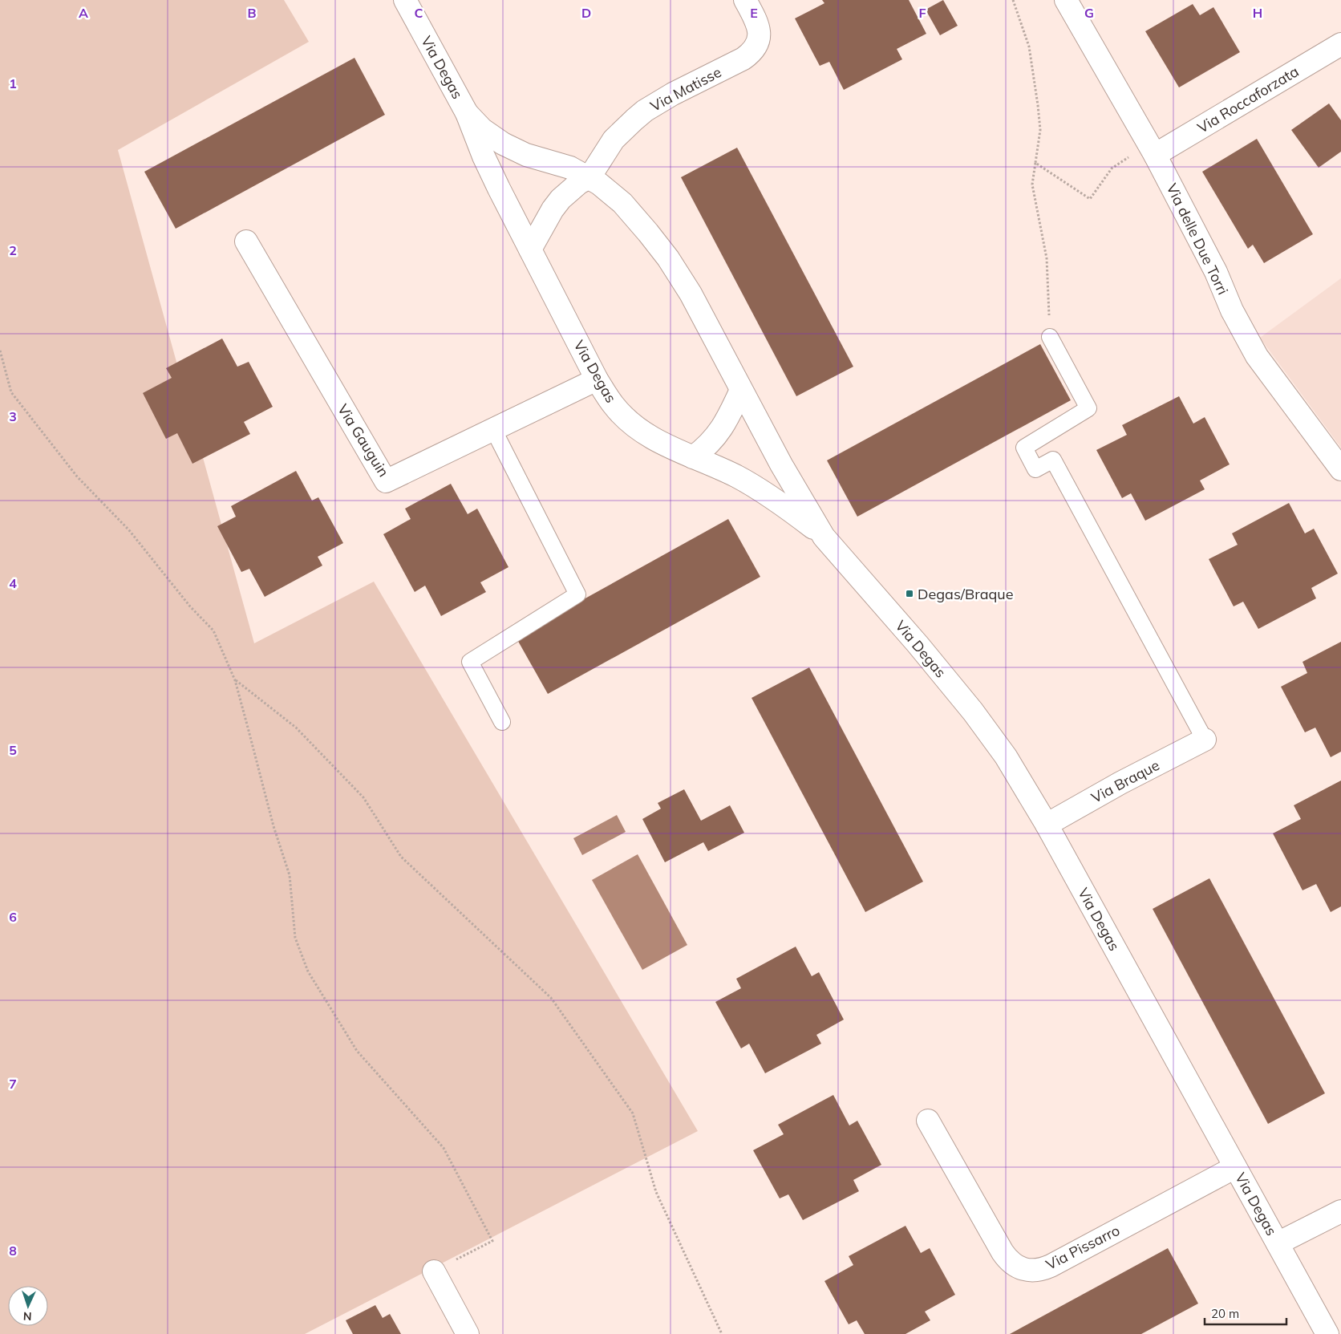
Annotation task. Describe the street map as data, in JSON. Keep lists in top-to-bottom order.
{
  "streets": {
    "street": [
      "Via Degas",
      "Via Matisse",
      "Via Roccaforzata",
      "Via delle Due Torri",
      "Via Gauguin",
      "Via Braque",
      "Via Pissarro"
    ]
  },
  "crossings": [
    ["Via Degas", "Via Matisse"],
    ["Via Degas", "Via Gauguin"],
    ["Via Degas", "Via Braque"],
    ["Via Degas", "Via Pissarro"],
    ["Via Roccaforzata", "Via delle Due Torri"]
  ],
  "places": {
    "transit": ["Degas/Braque"]
  },
  "scale_bar": "20 m",
  "north": "bottom",
  "grid": {
    "columns": [
      "A",
      "B",
      "C",
      "D",
      "E",
      "F",
      "G",
      "H"
    ],
    "rows": [
      "1",
      "2",
      "3",
      "4",
      "5",
      "6",
      "7",
      "8"
    ]
  }
}
